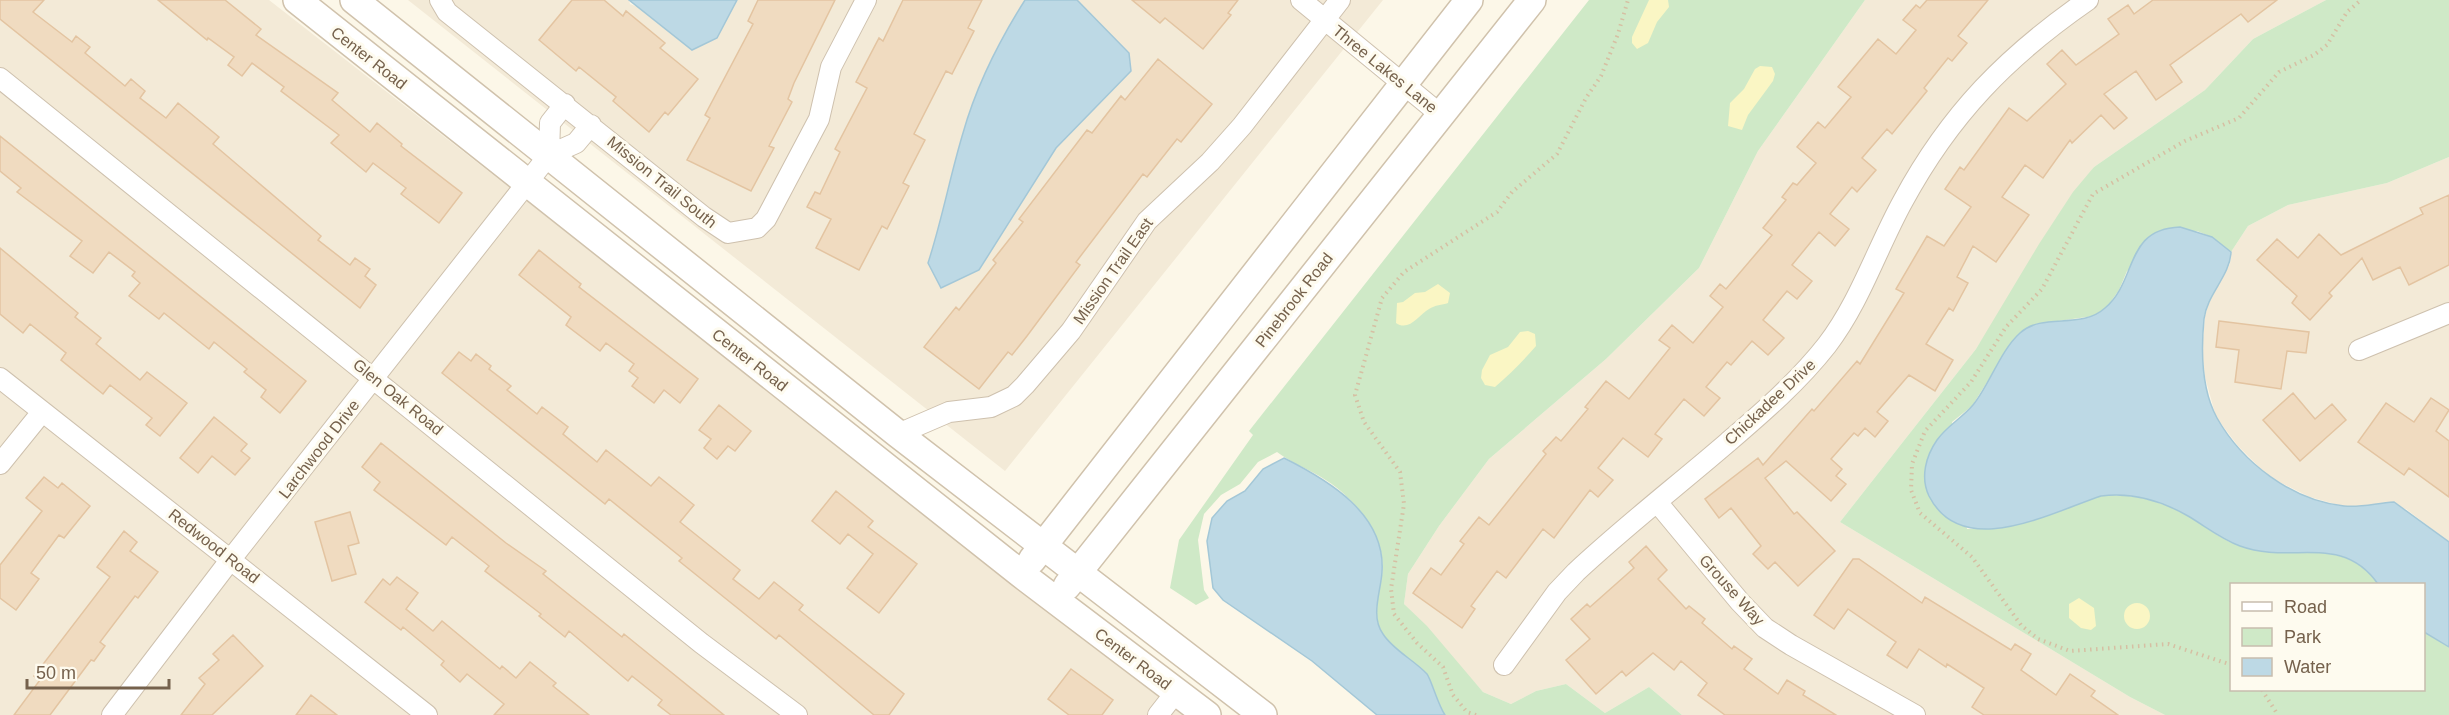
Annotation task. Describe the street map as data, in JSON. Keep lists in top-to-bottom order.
{
  "streets": {
    "street": [
      "Center Road",
      "Three Lakes Lane",
      "Mission Trail South",
      "Mission Trail East",
      "Pinebrook Road",
      "Glen Oak Road",
      "Chickadee Drive",
      "Larchwood Drive",
      "Redwood Road",
      "Grouse Way"
    ]
  },
  "crossings": [
    ["Center Road", "Mission Trail South"],
    ["Center Road", "Mission Trail East"],
    ["Center Road", "Pinebrook Road"],
    ["Center Road", "Larchwood Drive"],
    ["Three Lakes Lane", "Mission Trail East"],
    ["Three Lakes Lane", "Pinebrook Road"],
    ["Mission Trail South", "Larchwood Drive"],
    ["Glen Oak Road", "Larchwood Drive"],
    ["Chickadee Drive", "Grouse Way"],
    ["Larchwood Drive", "Redwood Road"]
  ],
  "legend": ["Road", "Park", "Water"],
  "scale_bar": "50 m"
}
